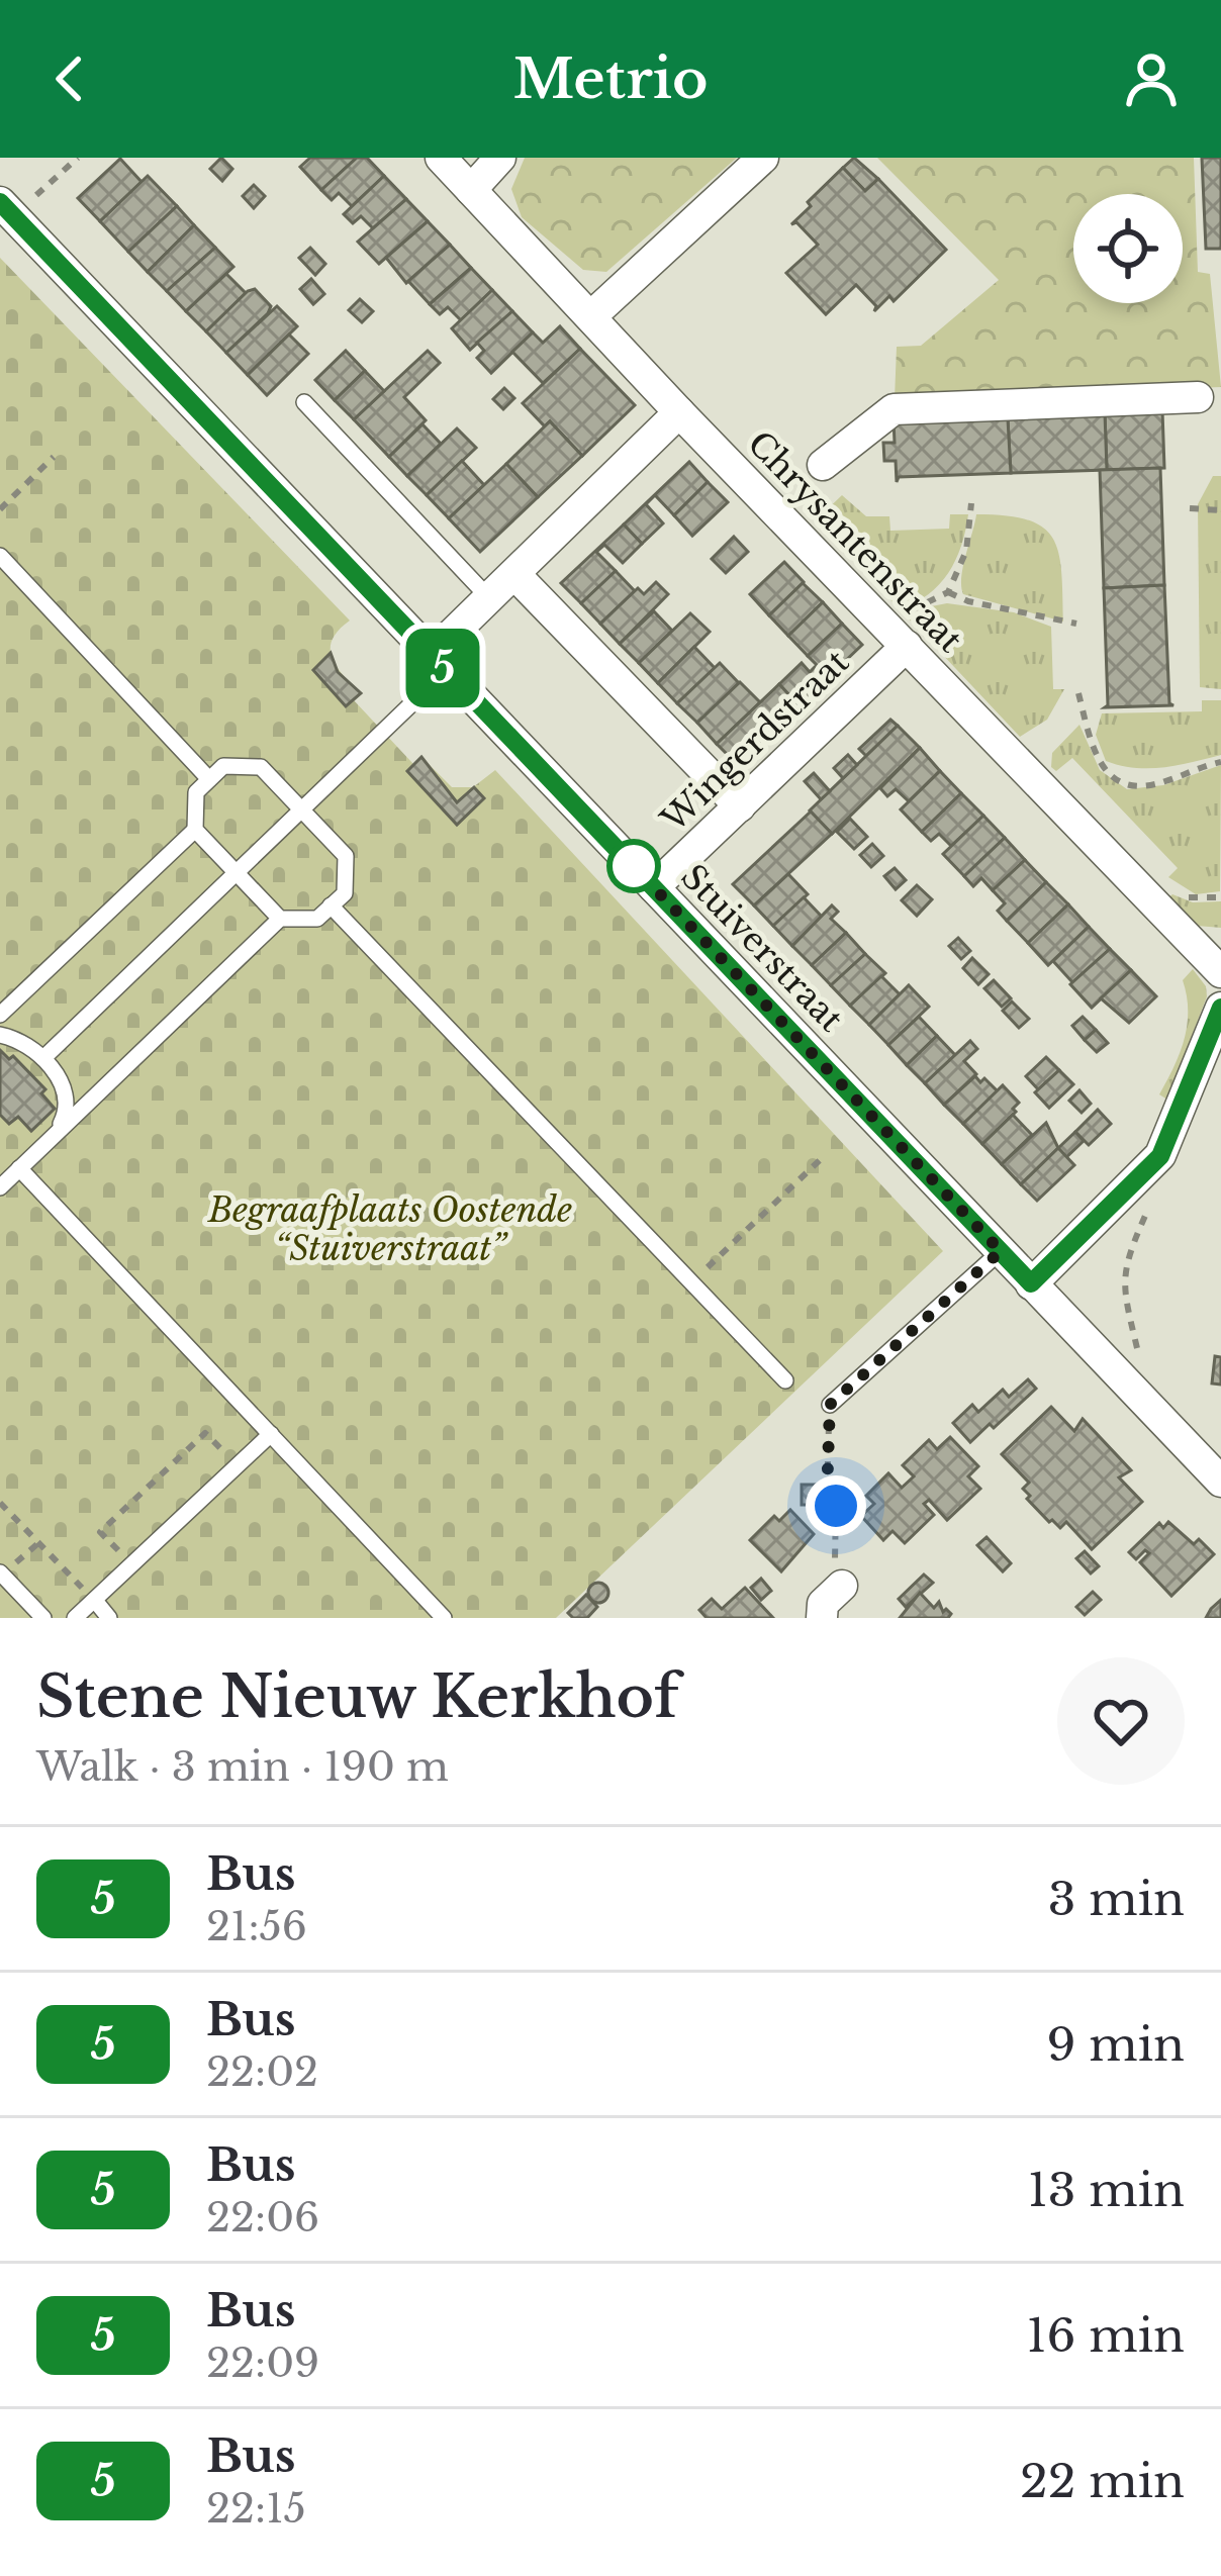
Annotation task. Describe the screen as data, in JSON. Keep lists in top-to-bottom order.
{
  "streets": {
    "street": ["Chrysantenstraat", "Wingerdstraat", "Stuiverstraat"]
  },
  "crossings": [
    ["Chrysantenstraat", "Wingerdstraat"],
    ["Wingerdstraat", "Stuiverstraat"]
  ],
  "parks": ["Begraafplaats Oostende “Stuiverstraat”"],
  "lines": ["bus line 5"],
  "page": {
    "header": "Metrio",
    "on_map": "5",
    "heading": ["Stene Nieuw Kerkhof", "Walk · 3 min · 190 m"],
    "list": [
      {
        "mark": "5",
        "name": "Bus",
        "note": "21:56",
        "value": "3 min"
      },
      {
        "mark": "5",
        "name": "Bus",
        "note": "22:02",
        "value": "9 min"
      },
      {
        "mark": "5",
        "name": "Bus",
        "note": "22:06",
        "value": "13 min"
      },
      {
        "mark": "5",
        "name": "Bus",
        "note": "22:09",
        "value": "16 min"
      },
      {
        "mark": "5",
        "name": "Bus",
        "note": "22:15",
        "value": "22 min"
      }
    ]
  }
}
